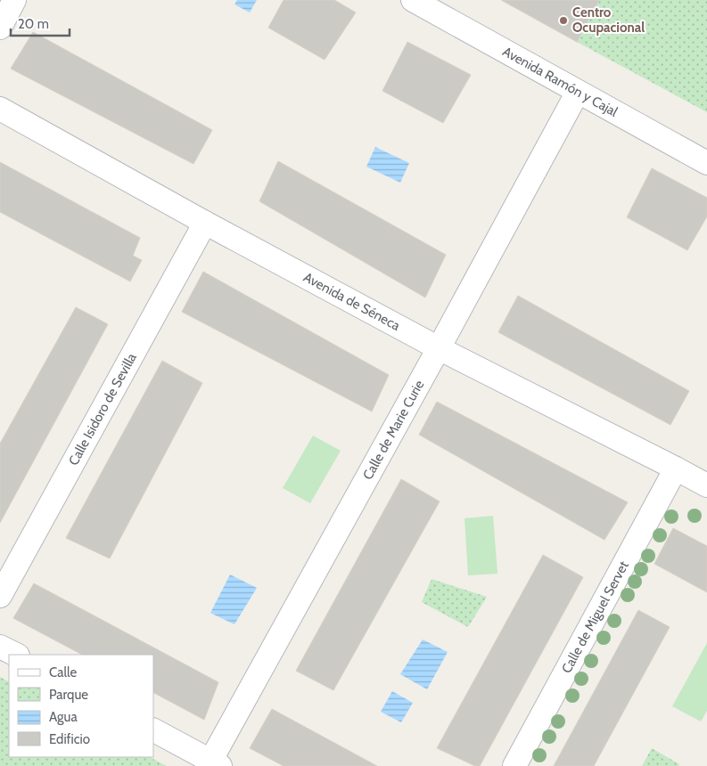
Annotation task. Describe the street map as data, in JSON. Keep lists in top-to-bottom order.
{
  "streets": {
    "street": [
      "Avenida Ramón y Cajal",
      "Avenida de Séneca",
      "Calle Isidoro de Sevilla",
      "Calle de Marie Curie",
      "Calle de Miguel Servet"
    ]
  },
  "crossings": [
    ["Avenida Ramón y Cajal", "Calle de Marie Curie"],
    ["Avenida de Séneca", "Calle Isidoro de Sevilla"],
    ["Avenida de Séneca", "Calle de Marie Curie"],
    ["Avenida de Séneca", "Calle de Miguel Servet"]
  ],
  "places": ["Centro Ocupacional"],
  "legend": [
    "Calle",
    "Parque",
    "Agua",
    "Edificio"
  ],
  "scale_bar": "20 m"
}
